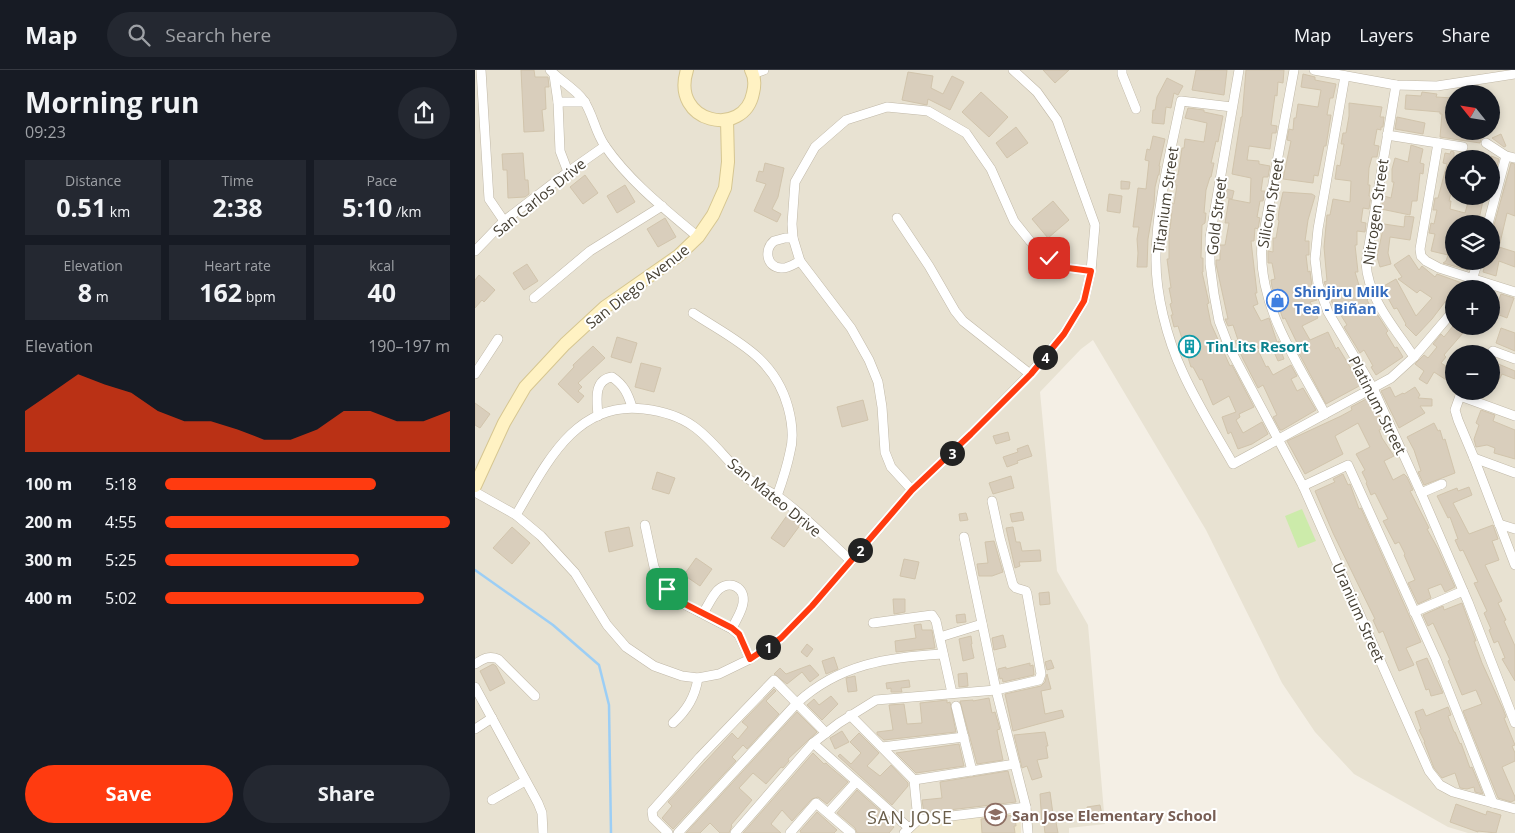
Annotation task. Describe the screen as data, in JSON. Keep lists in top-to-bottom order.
{
  "streets": {
    "street": [
      "San Carlos Drive",
      "Titanium Street",
      "Silicon Street",
      "Nitrogen Street",
      "Gold Street",
      "San Diego Avenue",
      "Platinum Street",
      "San Mateo Drive",
      "Uranium Street"
    ]
  },
  "crossings": [
    ["Titanium Street", "Gold Street"],
    ["Titanium Street", "Uranium Street"],
    ["Gold Street", "Uranium Street"]
  ],
  "districts": ["SAN JOSE"],
  "places": {
    "shop": ["Shinjiru Milk Tea - Biñan"],
    "building": ["TinLits Resort"],
    "school or university": ["San Jose Elementary School"]
  },
  "north": "top left",
  "page": {
    "header": "Map",
    "search": "Search here",
    "nav": ["Map", "Layers", "Share"],
    "heading": ["Morning run", "09:23"],
    "map_buttons": ["+", "−"],
    "stats": [
      ["Distance", "0.51 km"],
      ["Time", "2:38"],
      ["Pace", "5:10 /km"],
      ["Elevation", "8 m"],
      ["Heart rate", "162 bpm"],
      ["kcal", "40"]
    ],
    "chart": ["Elevation", "190–197 m"],
    "pins": [
      "4",
      "3",
      "2",
      "1"
    ],
    "list": [
      {
        "name": "100 m",
        "note": "5:18"
      },
      {
        "name": "200 m",
        "note": "4:55"
      },
      {
        "name": "300 m",
        "note": "5:25"
      },
      {
        "name": "400 m",
        "note": "5:02"
      }
    ],
    "buttons": ["Save", "Share"]
  }
}
